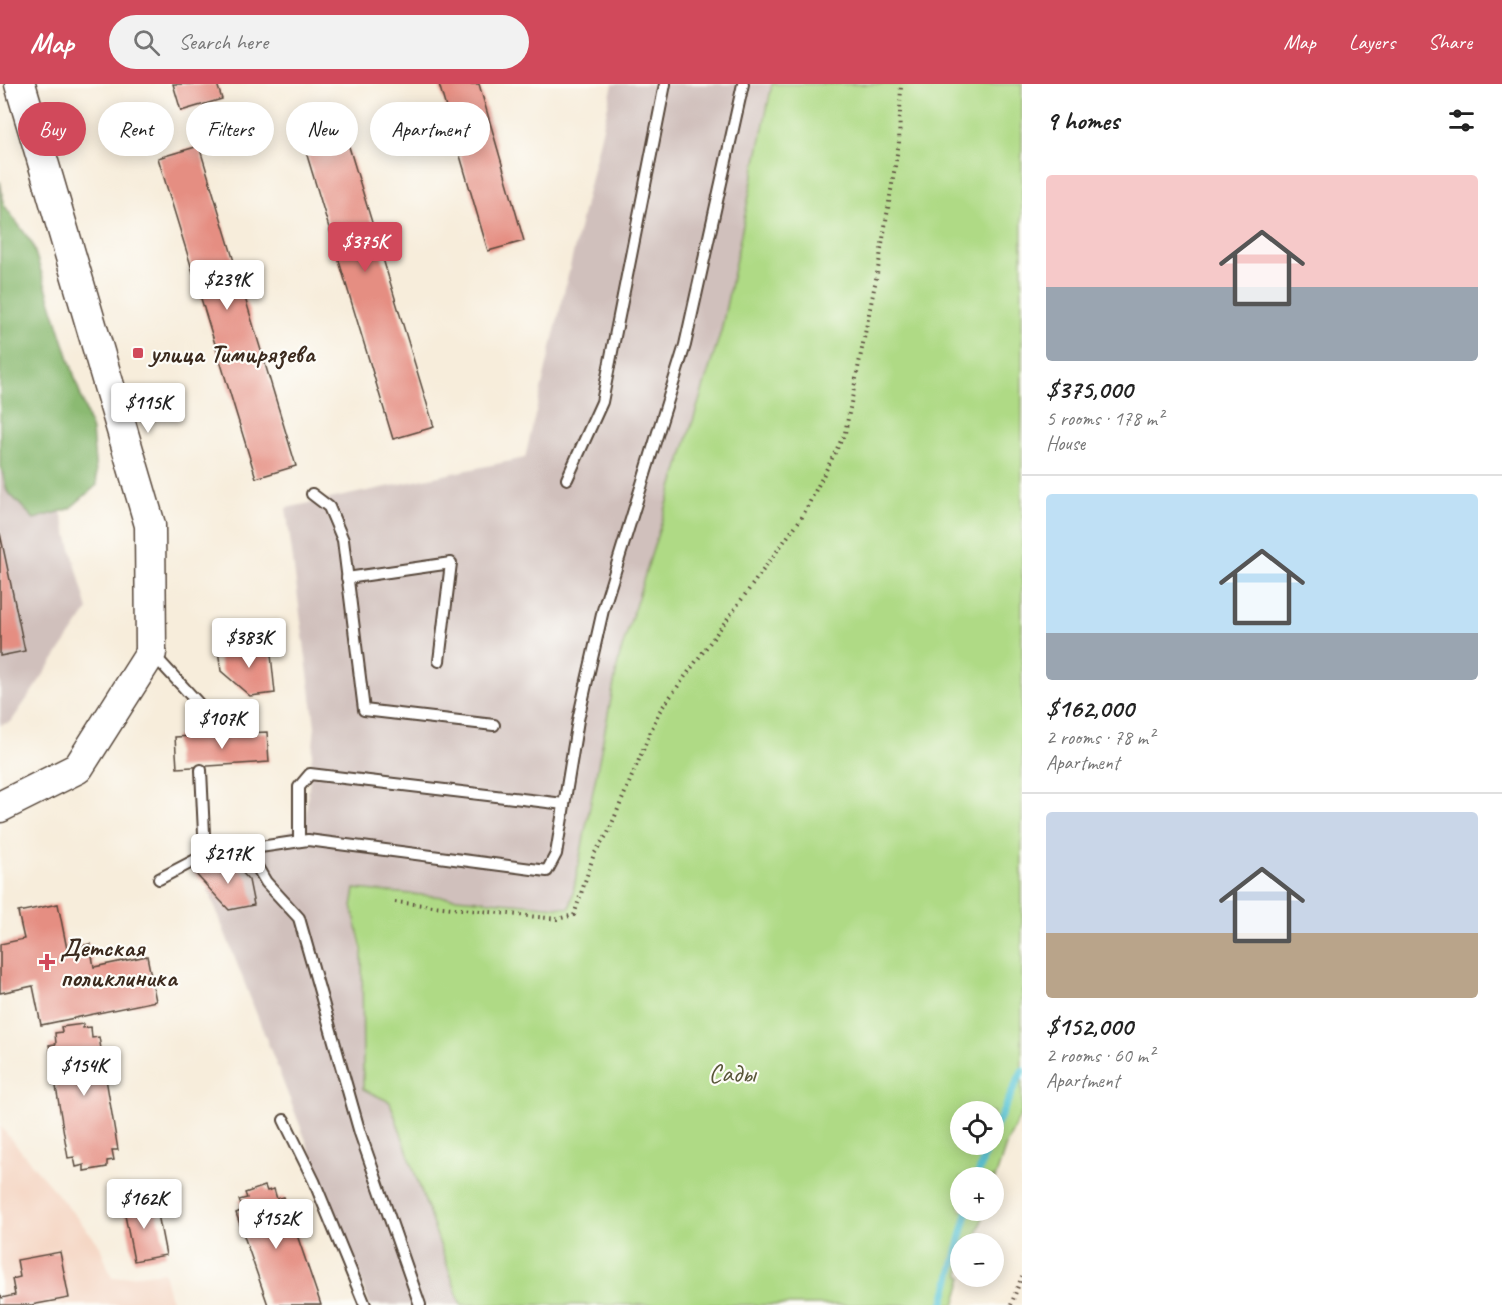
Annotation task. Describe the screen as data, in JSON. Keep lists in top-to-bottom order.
{
  "parks": ["Сады"],
  "places": {
    "transit": ["улица Тимирязева"],
    "health": ["Детская поликлиника"]
  },
  "page": {
    "header": "Map",
    "search": "Search here",
    "nav": ["Map", "Layers", "Share"],
    "heading": "9 homes",
    "chip": [
      "Buy",
      "Rent",
      "Filters",
      "New",
      "Apartment"
    ],
    "list": [
      {
        "name": "$375,000",
        "note": "5 rooms · 178 m² · House"
      },
      {
        "name": "$162,000",
        "note": "2 rooms · 78 m² · Apartment"
      },
      {
        "name": "$152,000",
        "note": "2 rooms · 60 m² · Apartment"
      }
    ],
    "price": [
      "$375K",
      "$239K",
      "$115K",
      "$383K",
      "$107K",
      "$217K",
      "$154K",
      "$162K",
      "$152K"
    ],
    "map_buttons": ["+", "−"]
  }
}
